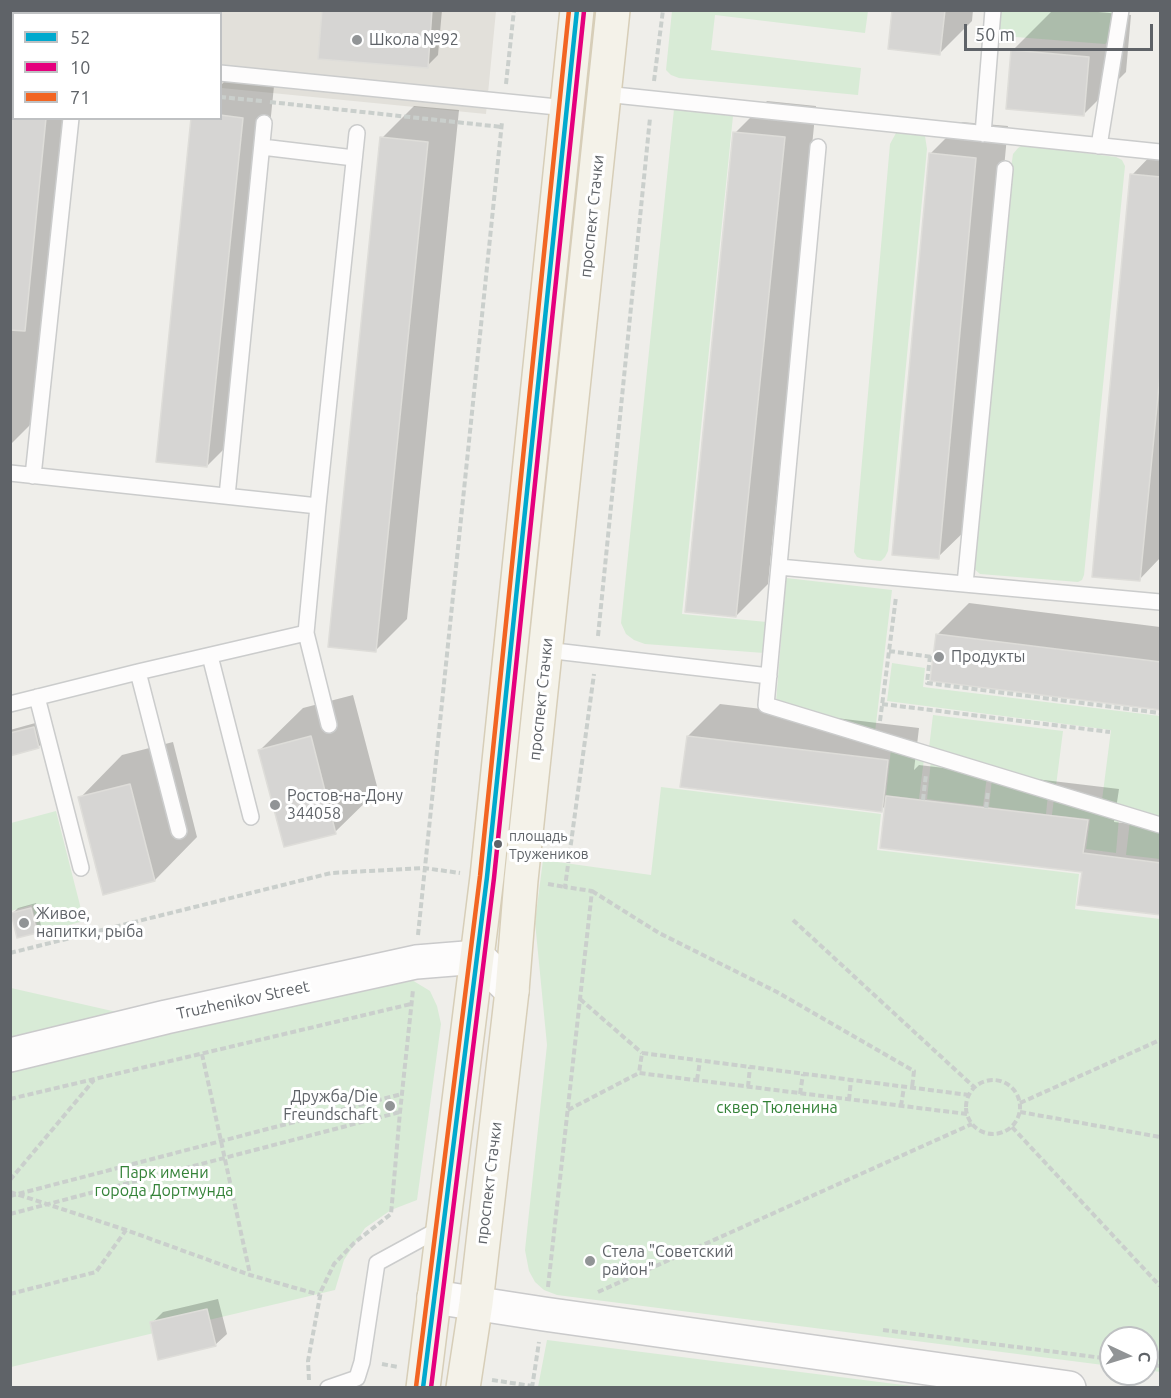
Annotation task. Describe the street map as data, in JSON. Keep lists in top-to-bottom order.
{
  "streets": {
    "main road": ["проспект Стачки", "Truzhenikov Street"]
  },
  "parks": ["сквер Тюленина", "Парк имени города Дортмунда"],
  "places": [
    "Школа №92",
    "Продукты",
    "Ростов-на-Дону 344058",
    "площадь Тружеников",
    "Живое, напитки, рыба",
    "Дружба/Die Freundschaft",
    "Стела \"Советский район\""
  ],
  "lines": ["transit line 52", "transit line 71", "transit line 10"],
  "legend": ["52", "10", "71"],
  "scale_bar": "50 m",
  "north": "right"
}
